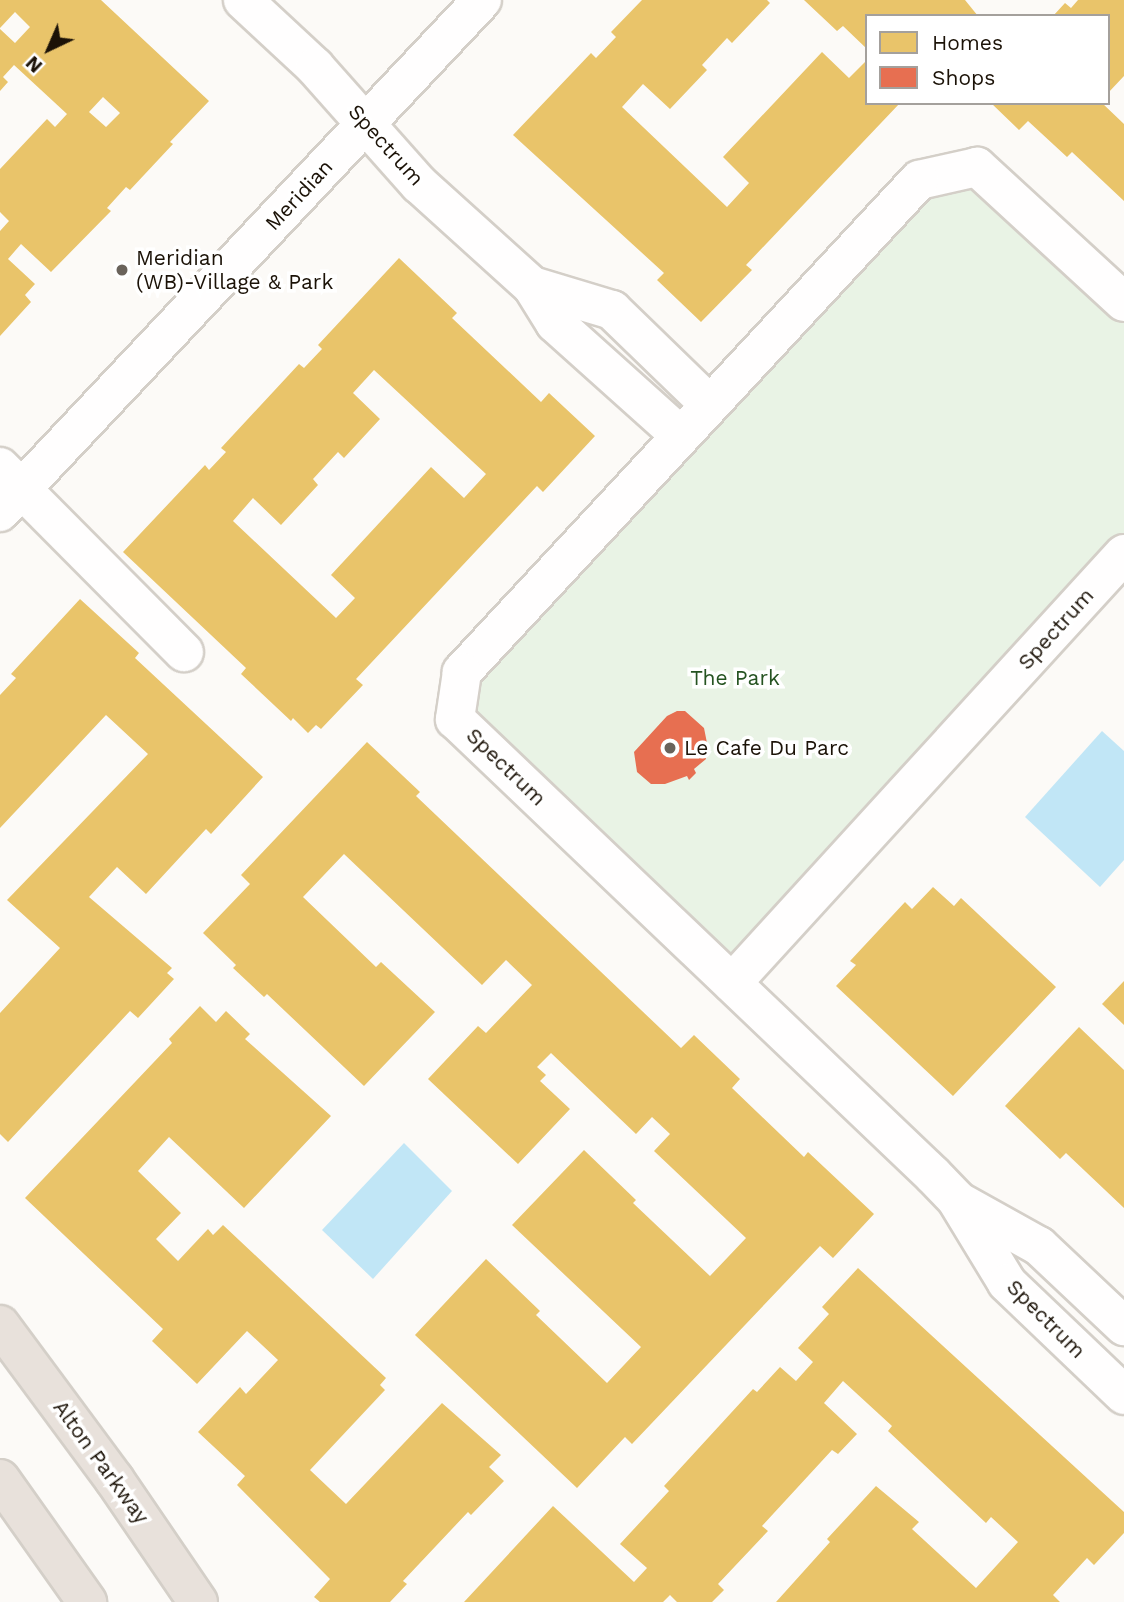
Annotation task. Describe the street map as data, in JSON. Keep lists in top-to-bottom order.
{
  "streets": {
    "main road": ["Alton Parkway"],
    "street": ["Spectrum", "Meridian"]
  },
  "crossings": [
    ["Spectrum", "Meridian"]
  ],
  "parks": ["The Park"],
  "places": ["Meridian (WB)-Village & Park", "Le Cafe Du Parc"],
  "legend": ["Homes", "Shops"],
  "north": "bottom left"
}
